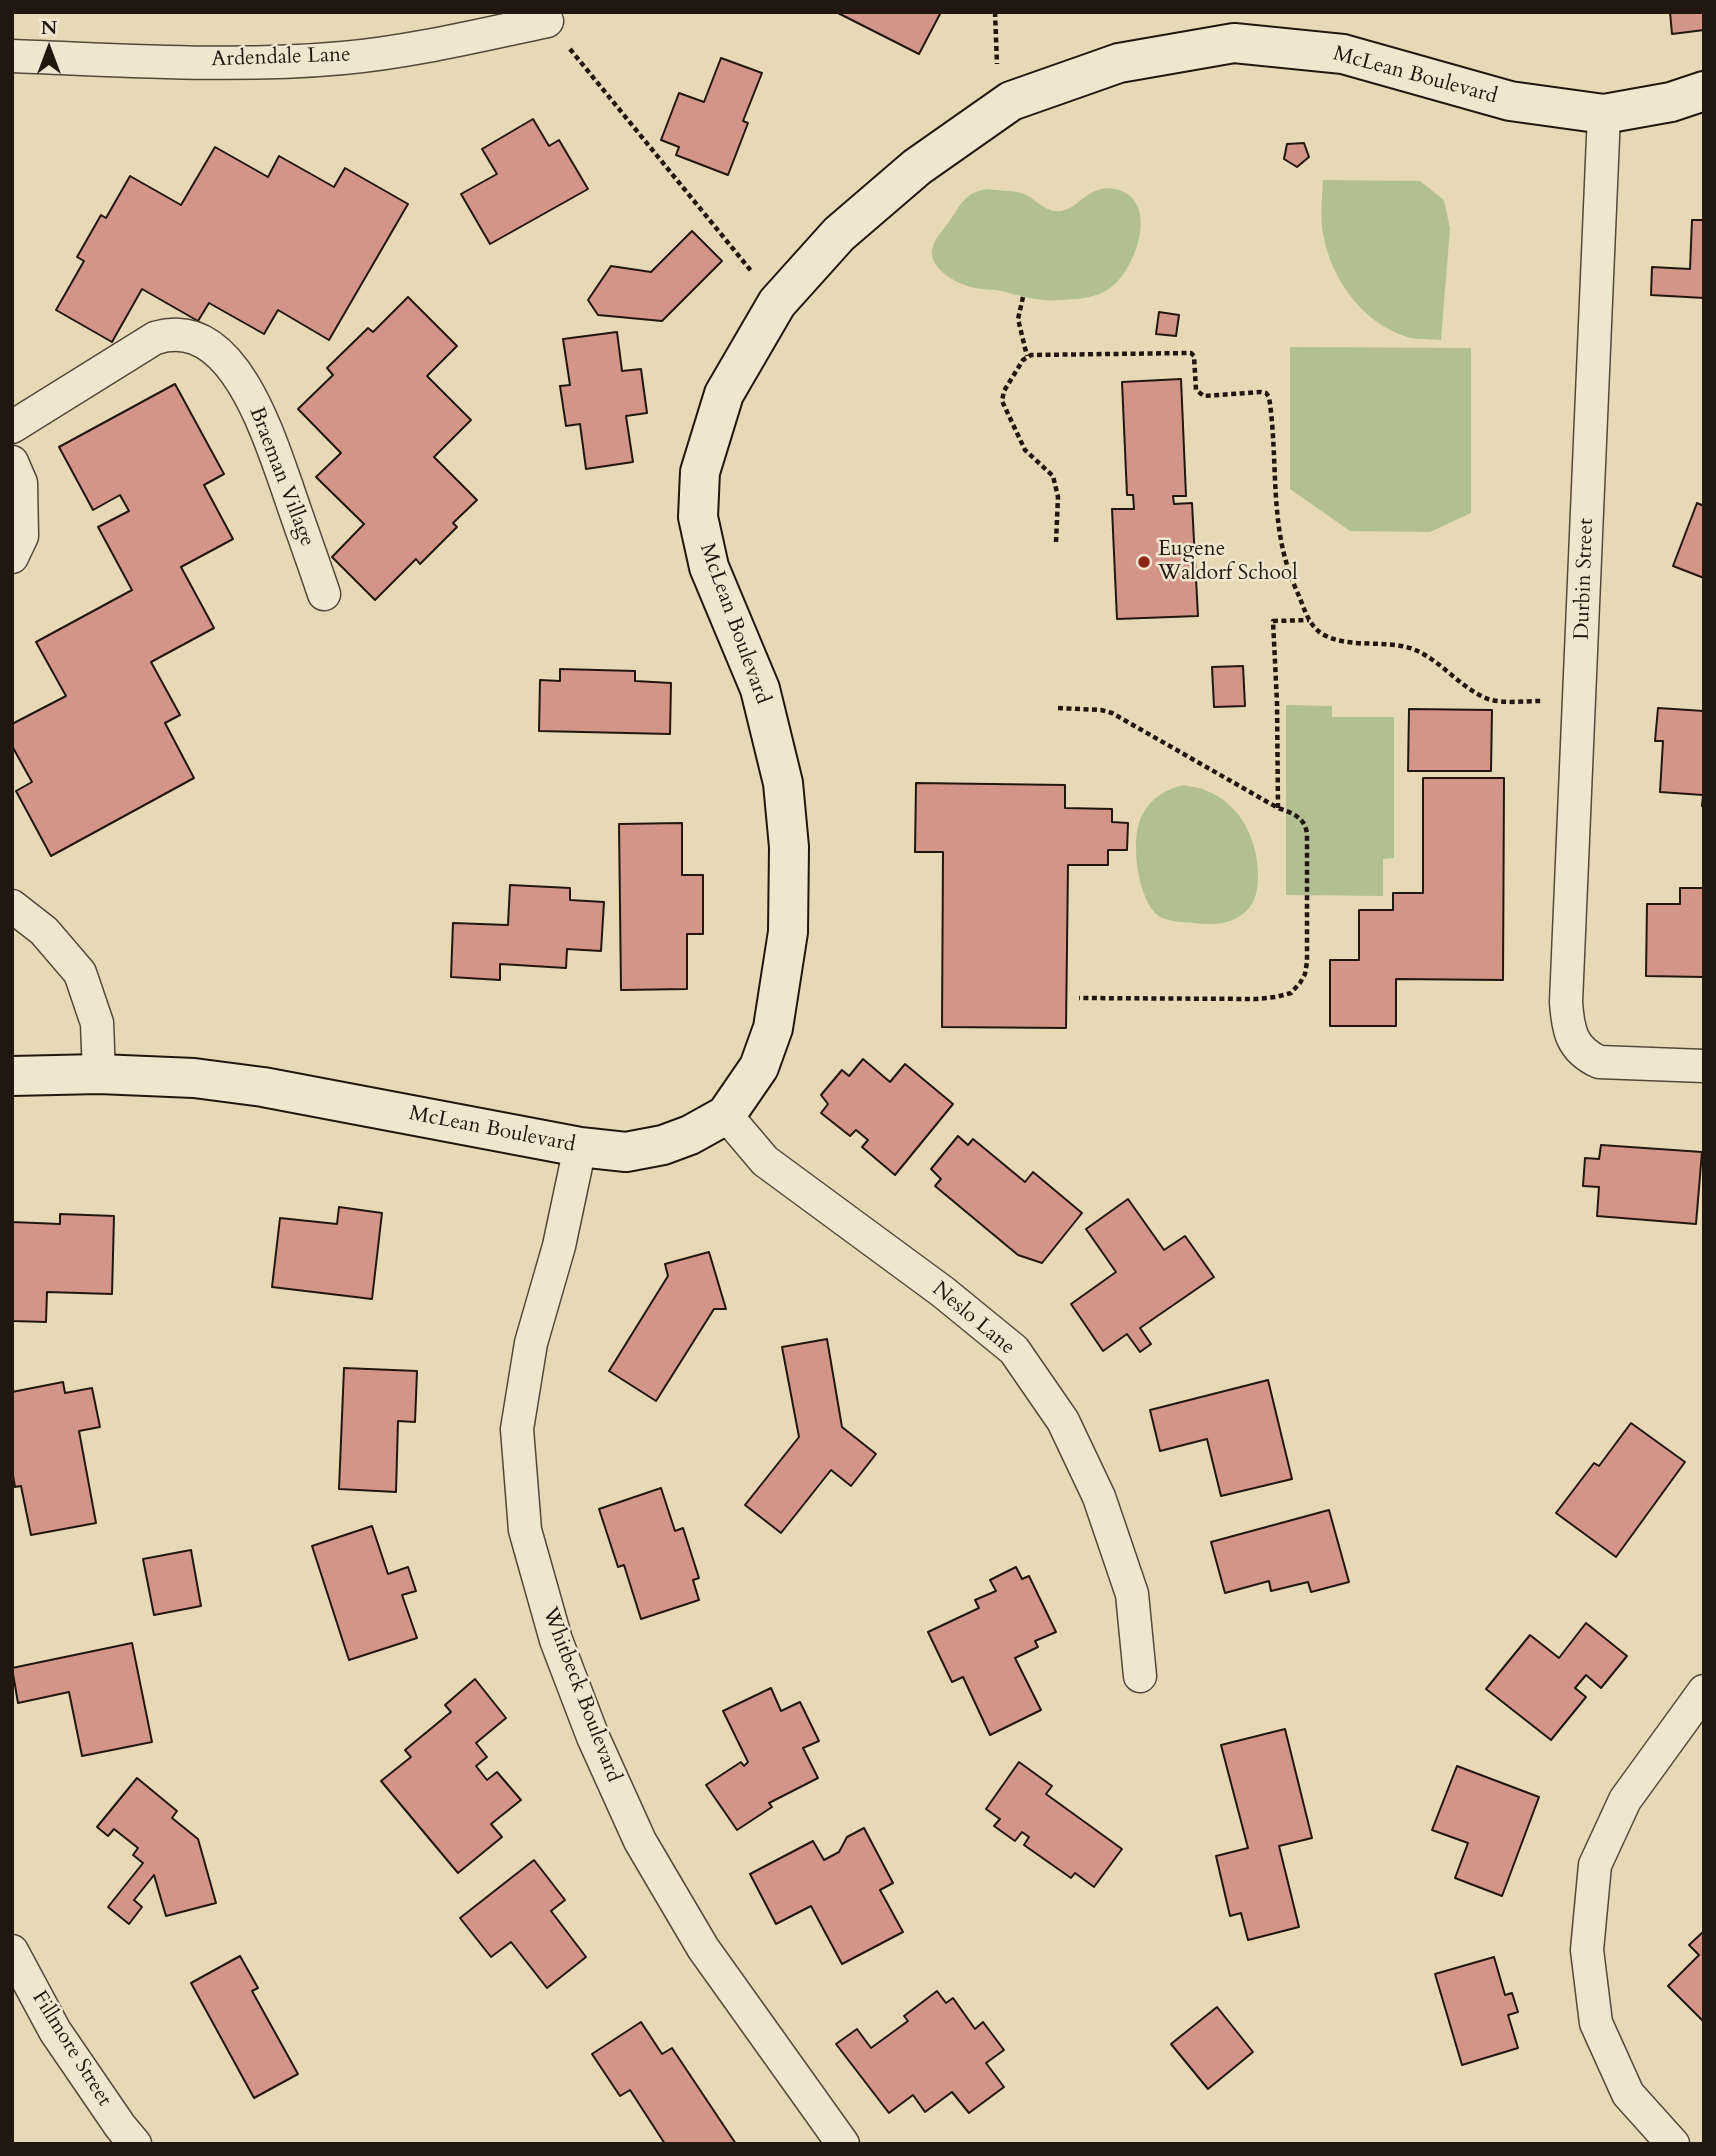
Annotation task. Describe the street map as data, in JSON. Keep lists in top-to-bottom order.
{
  "streets": {
    "street": [
      "Ardendale Lane",
      "McLean Boulevard",
      "Braeman Village",
      "Durbin Street",
      "Neslo Lane",
      "Whitbeck Boulevard",
      "Fillmore Street"
    ]
  },
  "crossings": [
    ["McLean Boulevard", "Durbin Street"],
    ["McLean Boulevard", "Neslo Lane"],
    ["McLean Boulevard", "Whitbeck Boulevard"]
  ],
  "places": ["Eugene Waldorf School"],
  "north": "top"
}
